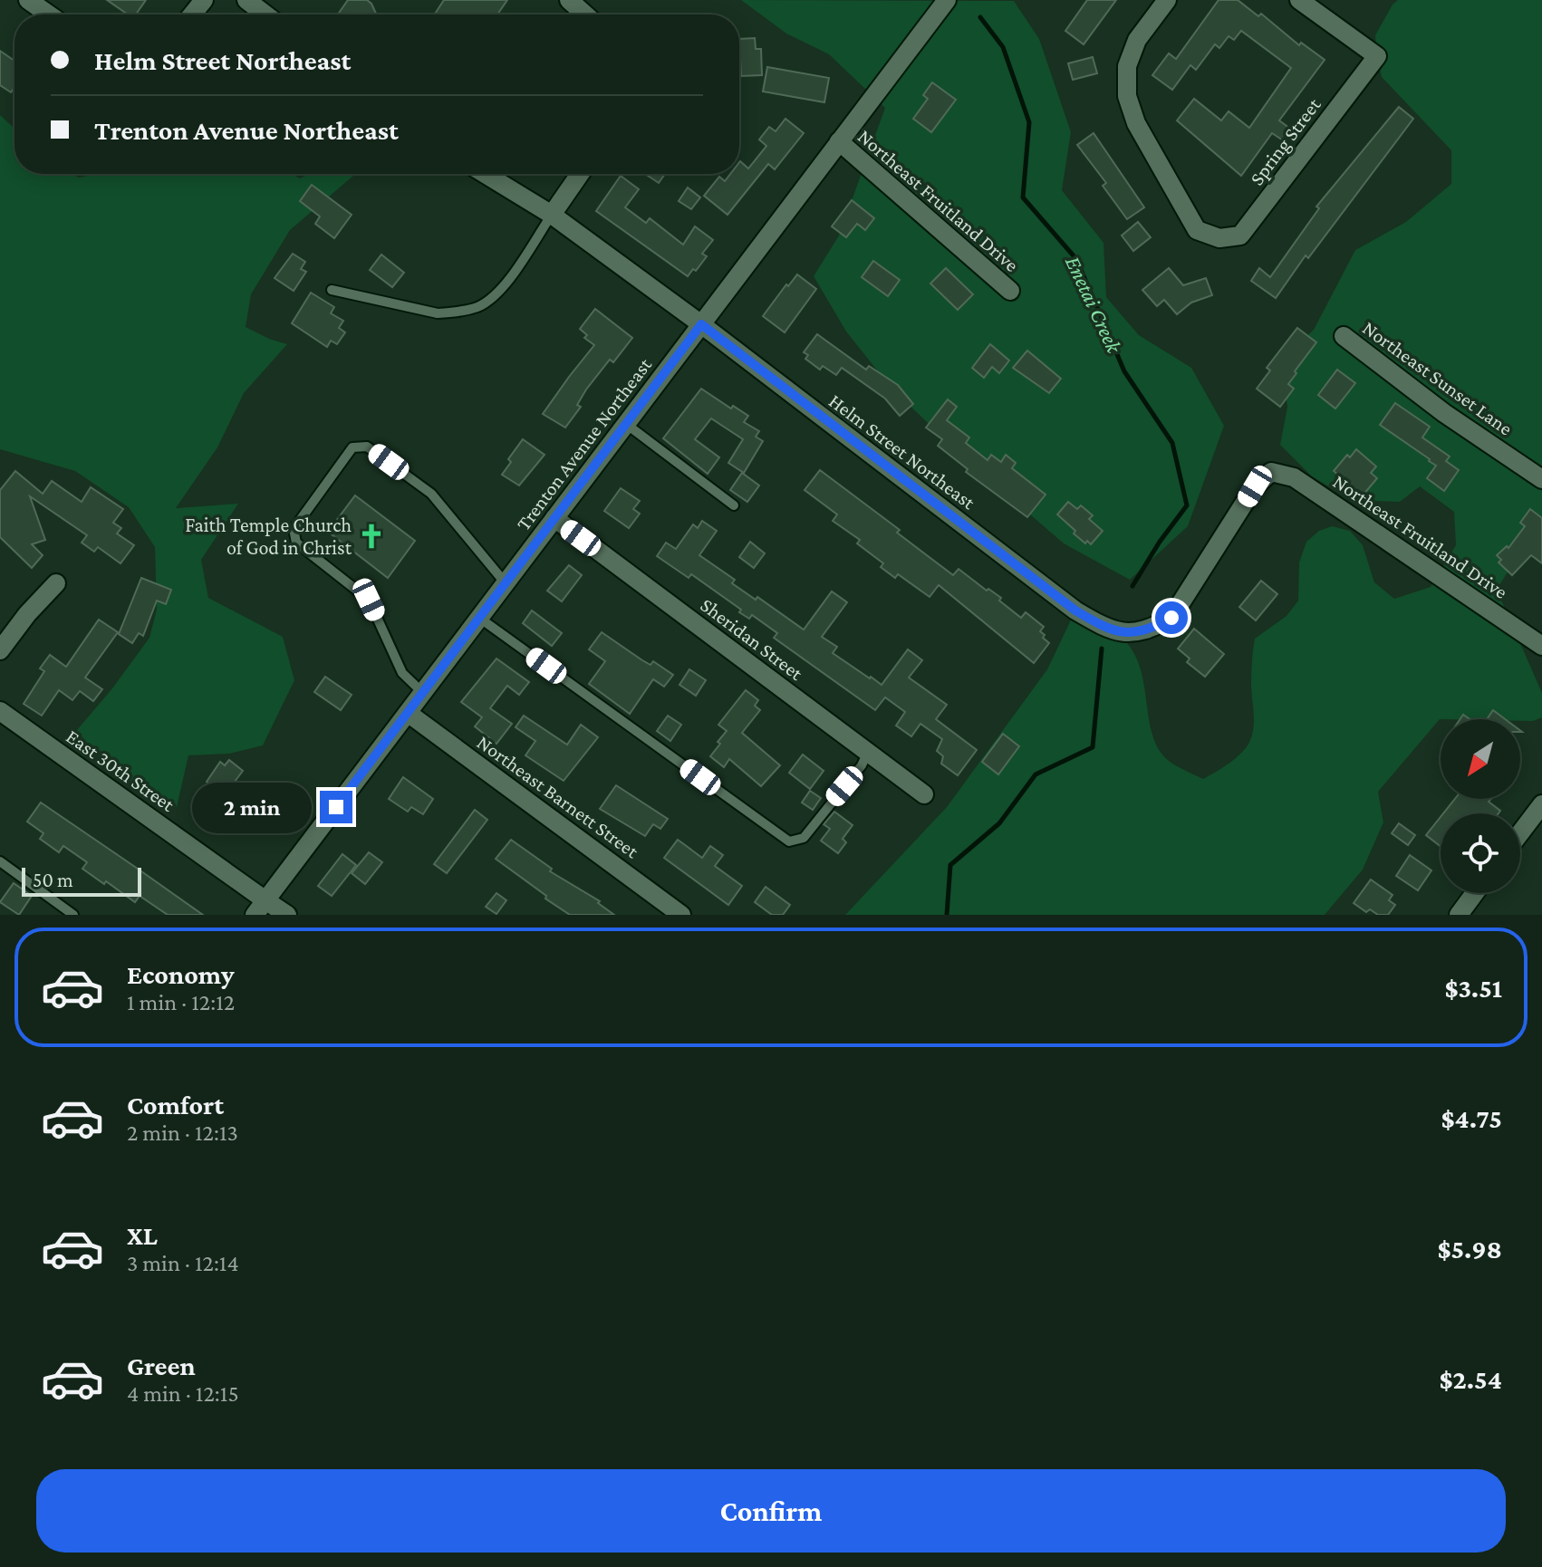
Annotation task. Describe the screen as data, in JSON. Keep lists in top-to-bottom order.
{
  "streets": {
    "street": [
      "Spring Street",
      "Northeast Fruitland Drive",
      "Northeast Sunset Lane",
      "Trenton Avenue Northeast",
      "Helm Street Northeast",
      "Sheridan Street",
      "East 30th Street",
      "Northeast Barnett Street"
    ]
  },
  "crossings": [
    ["Northeast Fruitland Drive", "Trenton Avenue Northeast"],
    ["Northeast Fruitland Drive", "Helm Street Northeast"],
    ["Trenton Avenue Northeast", "Helm Street Northeast"],
    ["Trenton Avenue Northeast", "Sheridan Street"],
    ["Trenton Avenue Northeast", "East 30th Street"],
    ["Trenton Avenue Northeast", "Northeast Barnett Street"]
  ],
  "water": ["Enetai Creek"],
  "places": {
    "church": ["Faith Temple Church of God in Christ"]
  },
  "scale_bar": "50 m",
  "north": "bottom left",
  "page": {
    "banner": ["Helm Street Northeast", "Trenton Avenue Northeast"],
    "bubble": "2 min",
    "scale": "50 m",
    "list": [
      {
        "name": "Economy",
        "note": "1 min · 12:12",
        "value": "$3.51"
      },
      {
        "name": "Comfort",
        "note": "2 min · 12:13",
        "value": "$4.75"
      },
      {
        "name": "XL",
        "note": "3 min · 12:14",
        "value": "$5.98"
      },
      {
        "name": "Green",
        "note": "4 min · 12:15",
        "value": "$2.54"
      }
    ],
    "buttons": "Confirm"
  }
}
